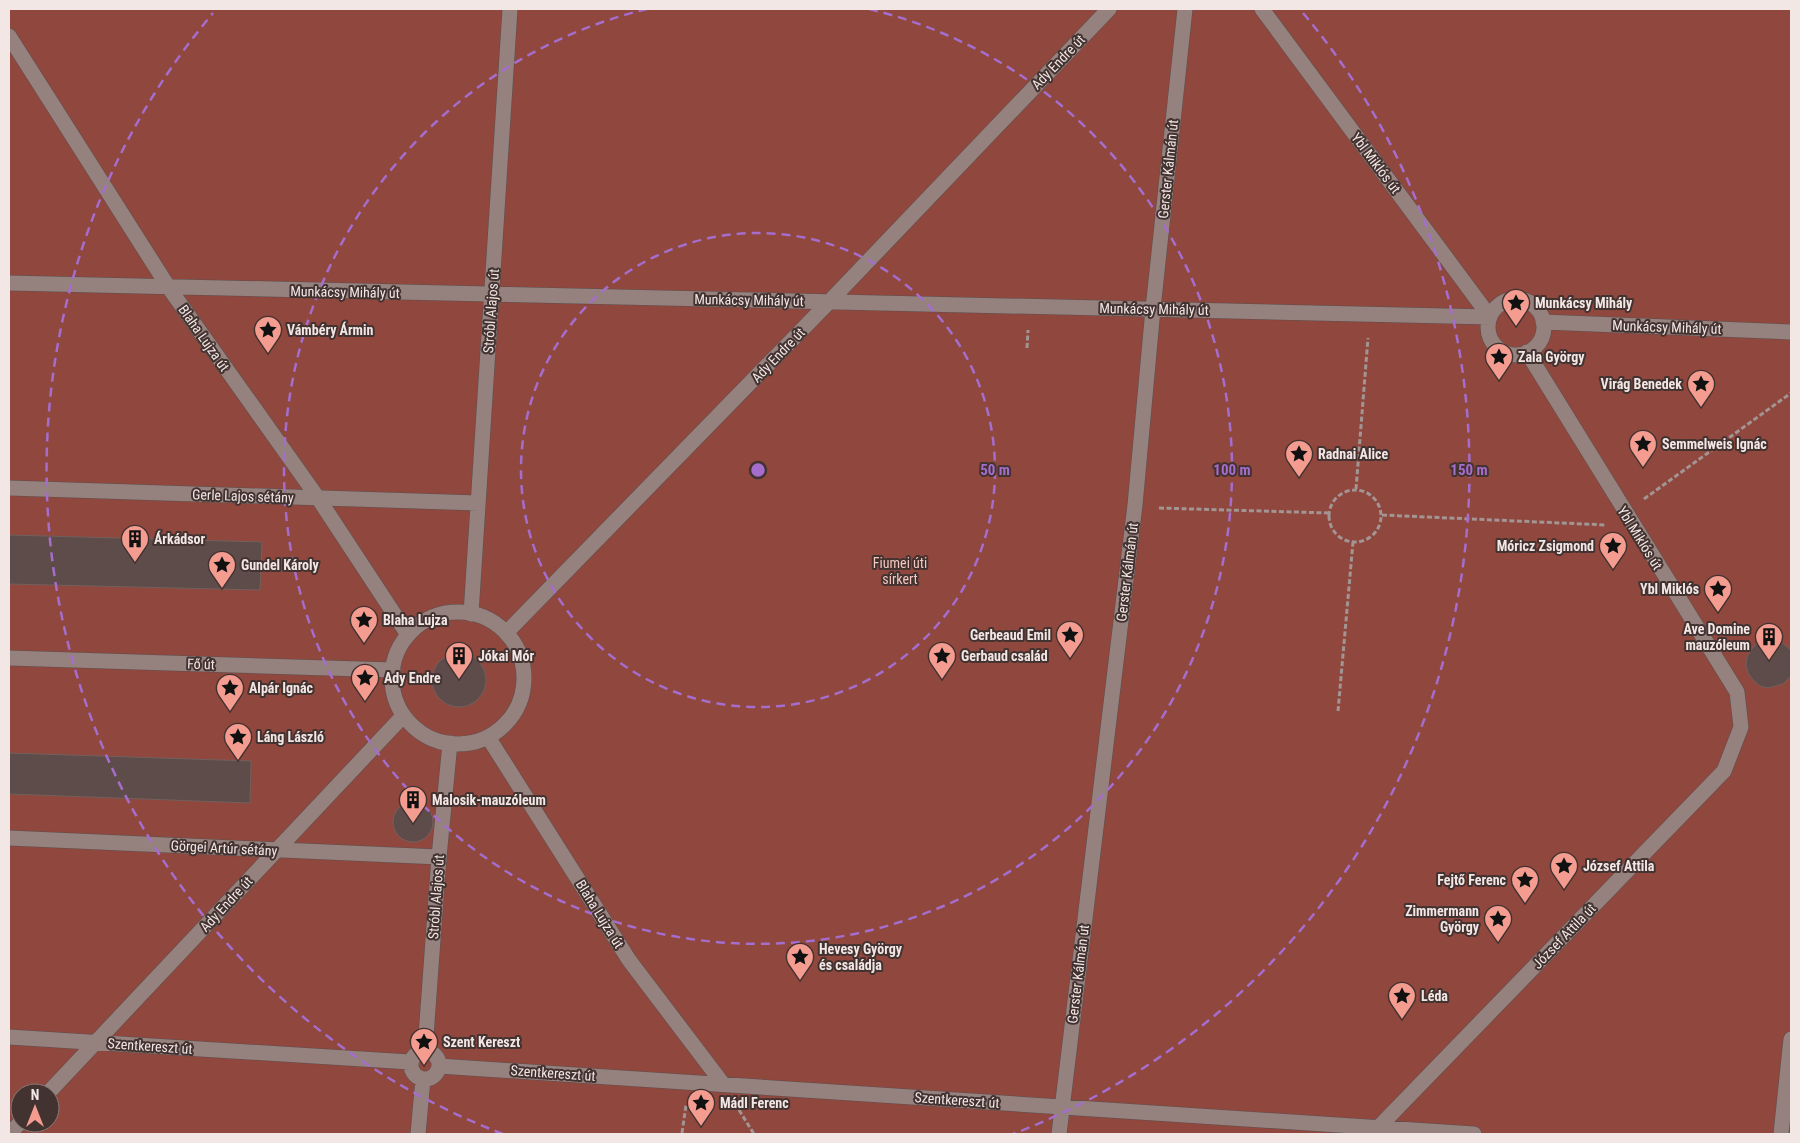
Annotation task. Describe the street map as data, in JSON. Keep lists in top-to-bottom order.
{
  "streets": {
    "lane": [
      "Ady Endre út",
      "Ybl Miklós út",
      "Gerster Kálmán út",
      "Munkácsy Mihály út",
      "Stróbl Alajos út",
      "Blaha Lujza út",
      "Gerle Lajos sétány",
      "Fő út",
      "Görgei Artúr sétány",
      "József Attila út",
      "Szentkereszt út"
    ]
  },
  "crossings": [
    ["Ady Endre út", "Munkácsy Mihály út"],
    ["Ady Endre út", "Stróbl Alajos út"],
    ["Ady Endre út", "Blaha Lujza út"],
    ["Ady Endre út", "Fő út"],
    ["Ady Endre út", "Görgei Artúr sétány"],
    ["Ady Endre út", "Szentkereszt út"],
    ["Ybl Miklós út", "Munkácsy Mihály út"],
    ["Ybl Miklós út", "József Attila út"],
    ["Gerster Kálmán út", "Munkácsy Mihály út"],
    ["Gerster Kálmán út", "Szentkereszt út"],
    ["Munkácsy Mihály út", "Stróbl Alajos út"],
    ["Munkácsy Mihály út", "Blaha Lujza út"],
    ["Stróbl Alajos út", "Blaha Lujza út"],
    ["Stróbl Alajos út", "Gerle Lajos sétány"],
    ["Stróbl Alajos út", "Fő út"],
    ["Stróbl Alajos út", "Görgei Artúr sétány"],
    ["Stróbl Alajos út", "Szentkereszt út"],
    ["Blaha Lujza út", "Gerle Lajos sétány"],
    ["Blaha Lujza út", "Fő út"],
    ["Blaha Lujza út", "Szentkereszt út"],
    ["József Attila út", "Szentkereszt út"]
  ],
  "parks": ["Fiumei úti sírkert"],
  "places": {
    "place": [
      "Munkácsy Mihály",
      "Vámbéry Ármin",
      "Zala György",
      "Virág Benedek",
      "Semmelweis Ignác",
      "Radnai Alice",
      "Móricz Zsigmond",
      "Gundel Károly",
      "Ybl Miklós",
      "Blaha Lujza",
      "Gerbeaud Emil",
      "Gerbaud család",
      "Ady Endre",
      "Alpár Ignác",
      "Láng László",
      "József Attila",
      "Fejtő Ferenc",
      "Zimmermann György",
      "Hevesy György és családja",
      "Léda",
      "Szent Kereszt",
      "Mádl Ferenc"
    ],
    "building": [
      "Árkádsor",
      "Ave Domine mauzóleum",
      "Jókai Mór",
      "Malosik-mauzóleum"
    ]
  },
  "north": "top",
  "rings": ["50 m", "100 m", "150 m"]
}
